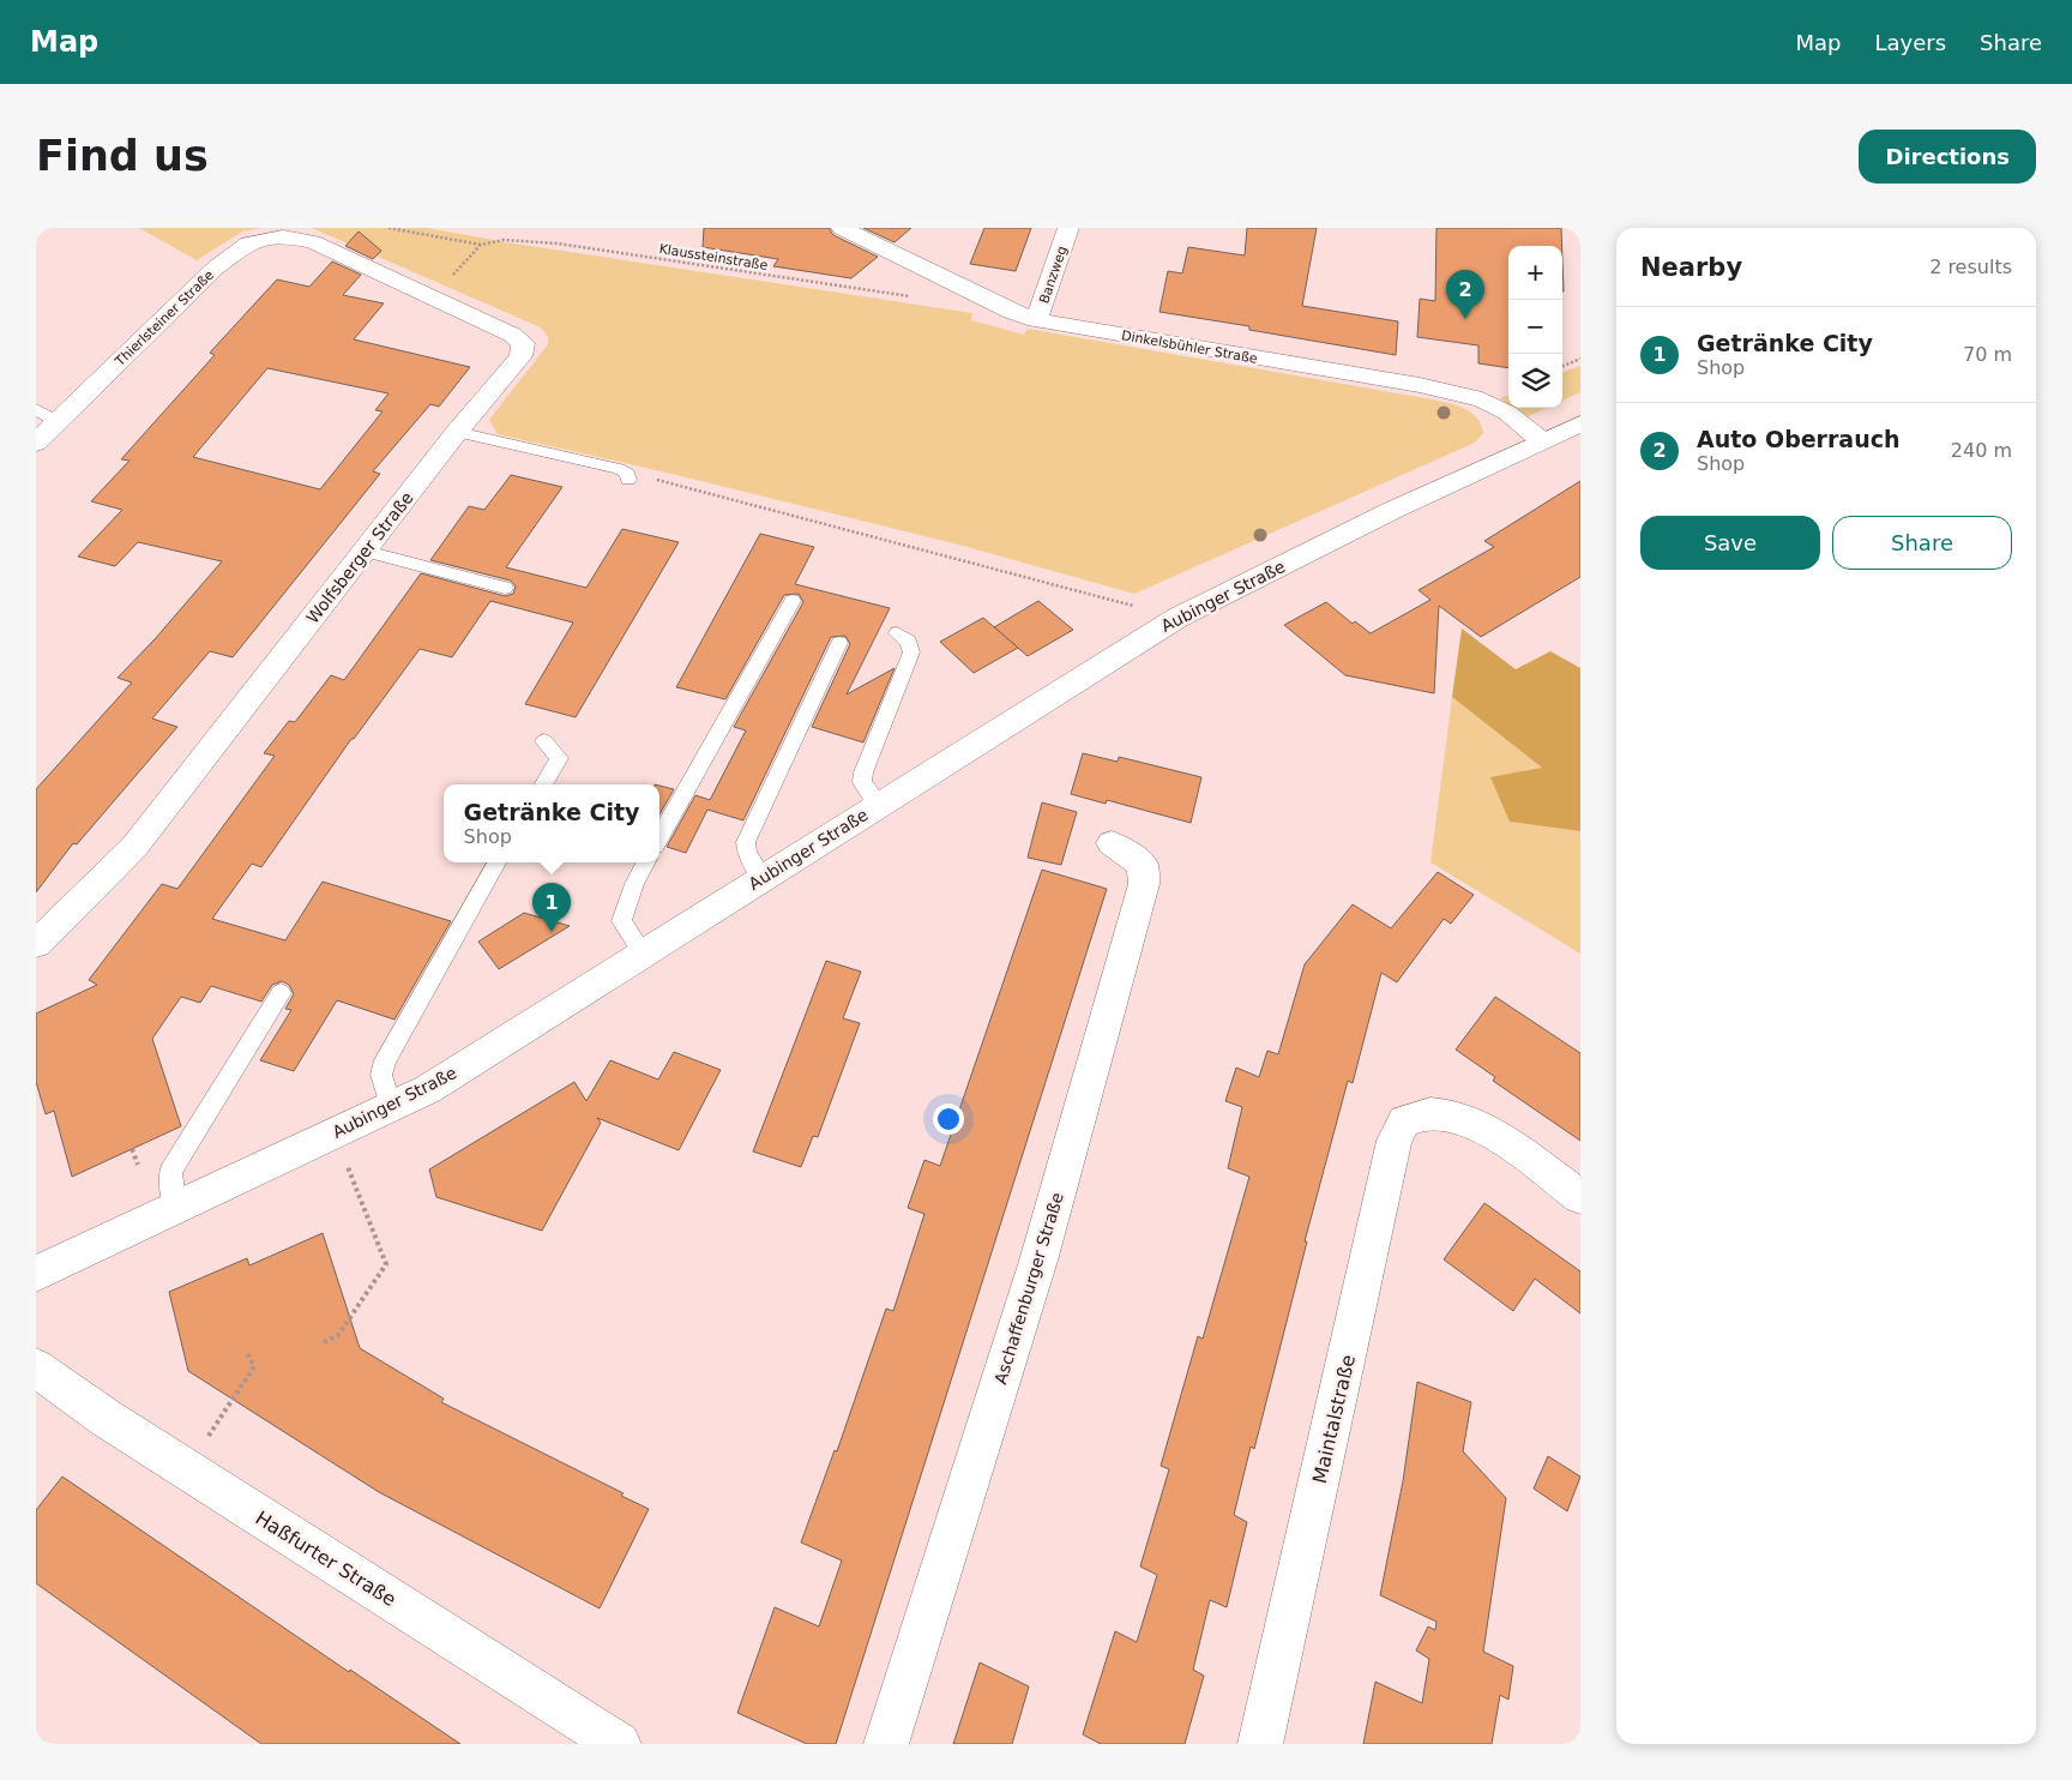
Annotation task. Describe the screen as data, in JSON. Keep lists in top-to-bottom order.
{
  "streets": {
    "street": [
      "Banzweg",
      "Thierlsteiner Straße",
      "Dinkelsbühler Straße",
      "Wolfsberger Straße",
      "Aubinger Straße",
      "Aschaffenburger Straße",
      "Maintalstraße",
      "Haßfurter Straße"
    ],
    "path": ["Klaussteinstraße"]
  },
  "crossings": [
    ["Banzweg", "Dinkelsbühler Straße"],
    ["Thierlsteiner Straße", "Wolfsberger Straße"],
    ["Dinkelsbühler Straße", "Aubinger Straße"]
  ],
  "page": {
    "header": "Map",
    "nav": ["Map", "Layers", "Share"],
    "buttons": [
      "Directions",
      ["Save", "Share"]
    ],
    "title": "Find us",
    "heading": ["Nearby", "2 results"],
    "map_buttons": ["+", "−"],
    "pins": ["2", "1"],
    "list": [
      {
        "mark": "1",
        "name": "Getränke City",
        "note": "Shop",
        "value": "70 m"
      },
      {
        "mark": "2",
        "name": "Auto Oberrauch",
        "note": "Shop",
        "value": "240 m"
      }
    ],
    "popup": ["Getränke City", "Shop"]
  }
}
